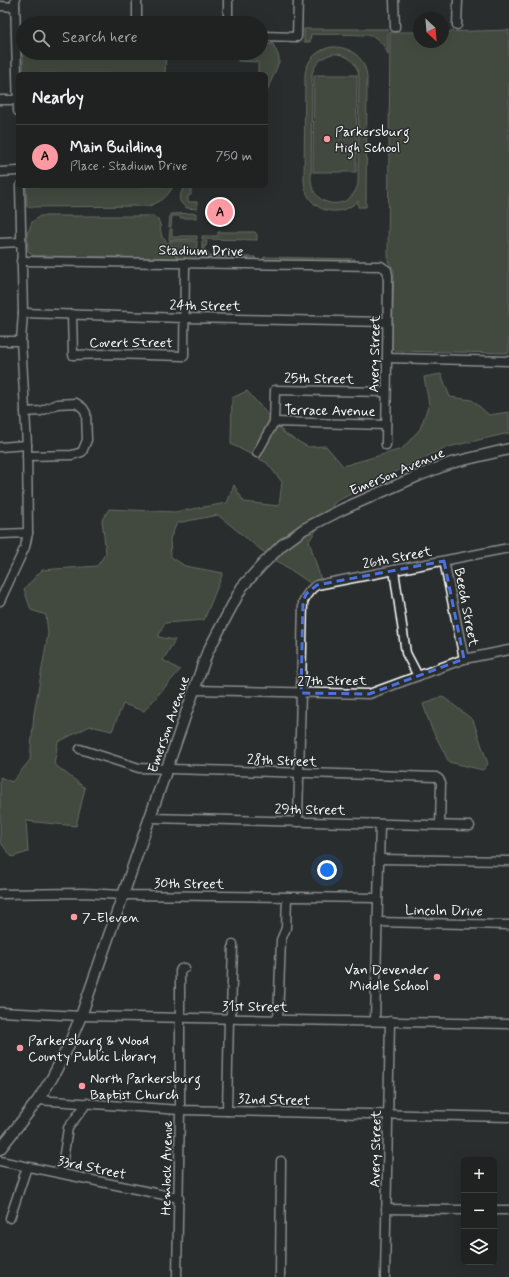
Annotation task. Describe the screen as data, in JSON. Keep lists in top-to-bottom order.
{
  "streets": {
    "main road": ["Emerson Avenue"],
    "street": [
      "Stadium Drive",
      "24th Street",
      "Covert Street",
      "Avery Street",
      "25th Street",
      "Terrace Avenue",
      "26th Street",
      "Beech Street",
      "27th Street",
      "28th Street",
      "29th Street",
      "30th Street",
      "Lincoln Drive",
      "31st Street",
      "32nd Street",
      "33rd Street",
      "Hemlock Avenue"
    ]
  },
  "crossings": [
    ["Stadium Drive", "Covert Street"],
    ["Stadium Drive", "Avery Street"],
    ["24th Street", "Covert Street"],
    ["24th Street", "Avery Street"],
    ["Avery Street", "25th Street"],
    ["Avery Street", "Terrace Avenue"],
    ["Avery Street", "31st Street"],
    ["Avery Street", "32nd Street"],
    ["25th Street", "Terrace Avenue"],
    ["Emerson Avenue", "27th Street"],
    ["Emerson Avenue", "28th Street"],
    ["Emerson Avenue", "29th Street"],
    ["Emerson Avenue", "30th Street"],
    ["Emerson Avenue", "31st Street"],
    ["Emerson Avenue", "32nd Street"],
    ["26th Street", "Beech Street"],
    ["26th Street", "27th Street"],
    ["Beech Street", "27th Street"],
    ["28th Street", "29th Street"],
    ["31st Street", "Hemlock Avenue"],
    ["32nd Street", "Hemlock Avenue"],
    ["33rd Street", "Hemlock Avenue"]
  ],
  "places": [
    "Parkersburg High School",
    "7-Eleven",
    "Van Devender Middle School",
    "Parkersburg & Wood County Public Library",
    "North Parkersburg Baptist Church"
  ],
  "north": "bottom right",
  "page": {
    "search": "Search here",
    "heading": "Nearby",
    "list": [
      {
        "mark": "A",
        "name": "Main Building",
        "note": "Place · Stadium Drive",
        "value": "750 m"
      }
    ],
    "pins": "A",
    "map_buttons": ["+", "−"]
  }
}
